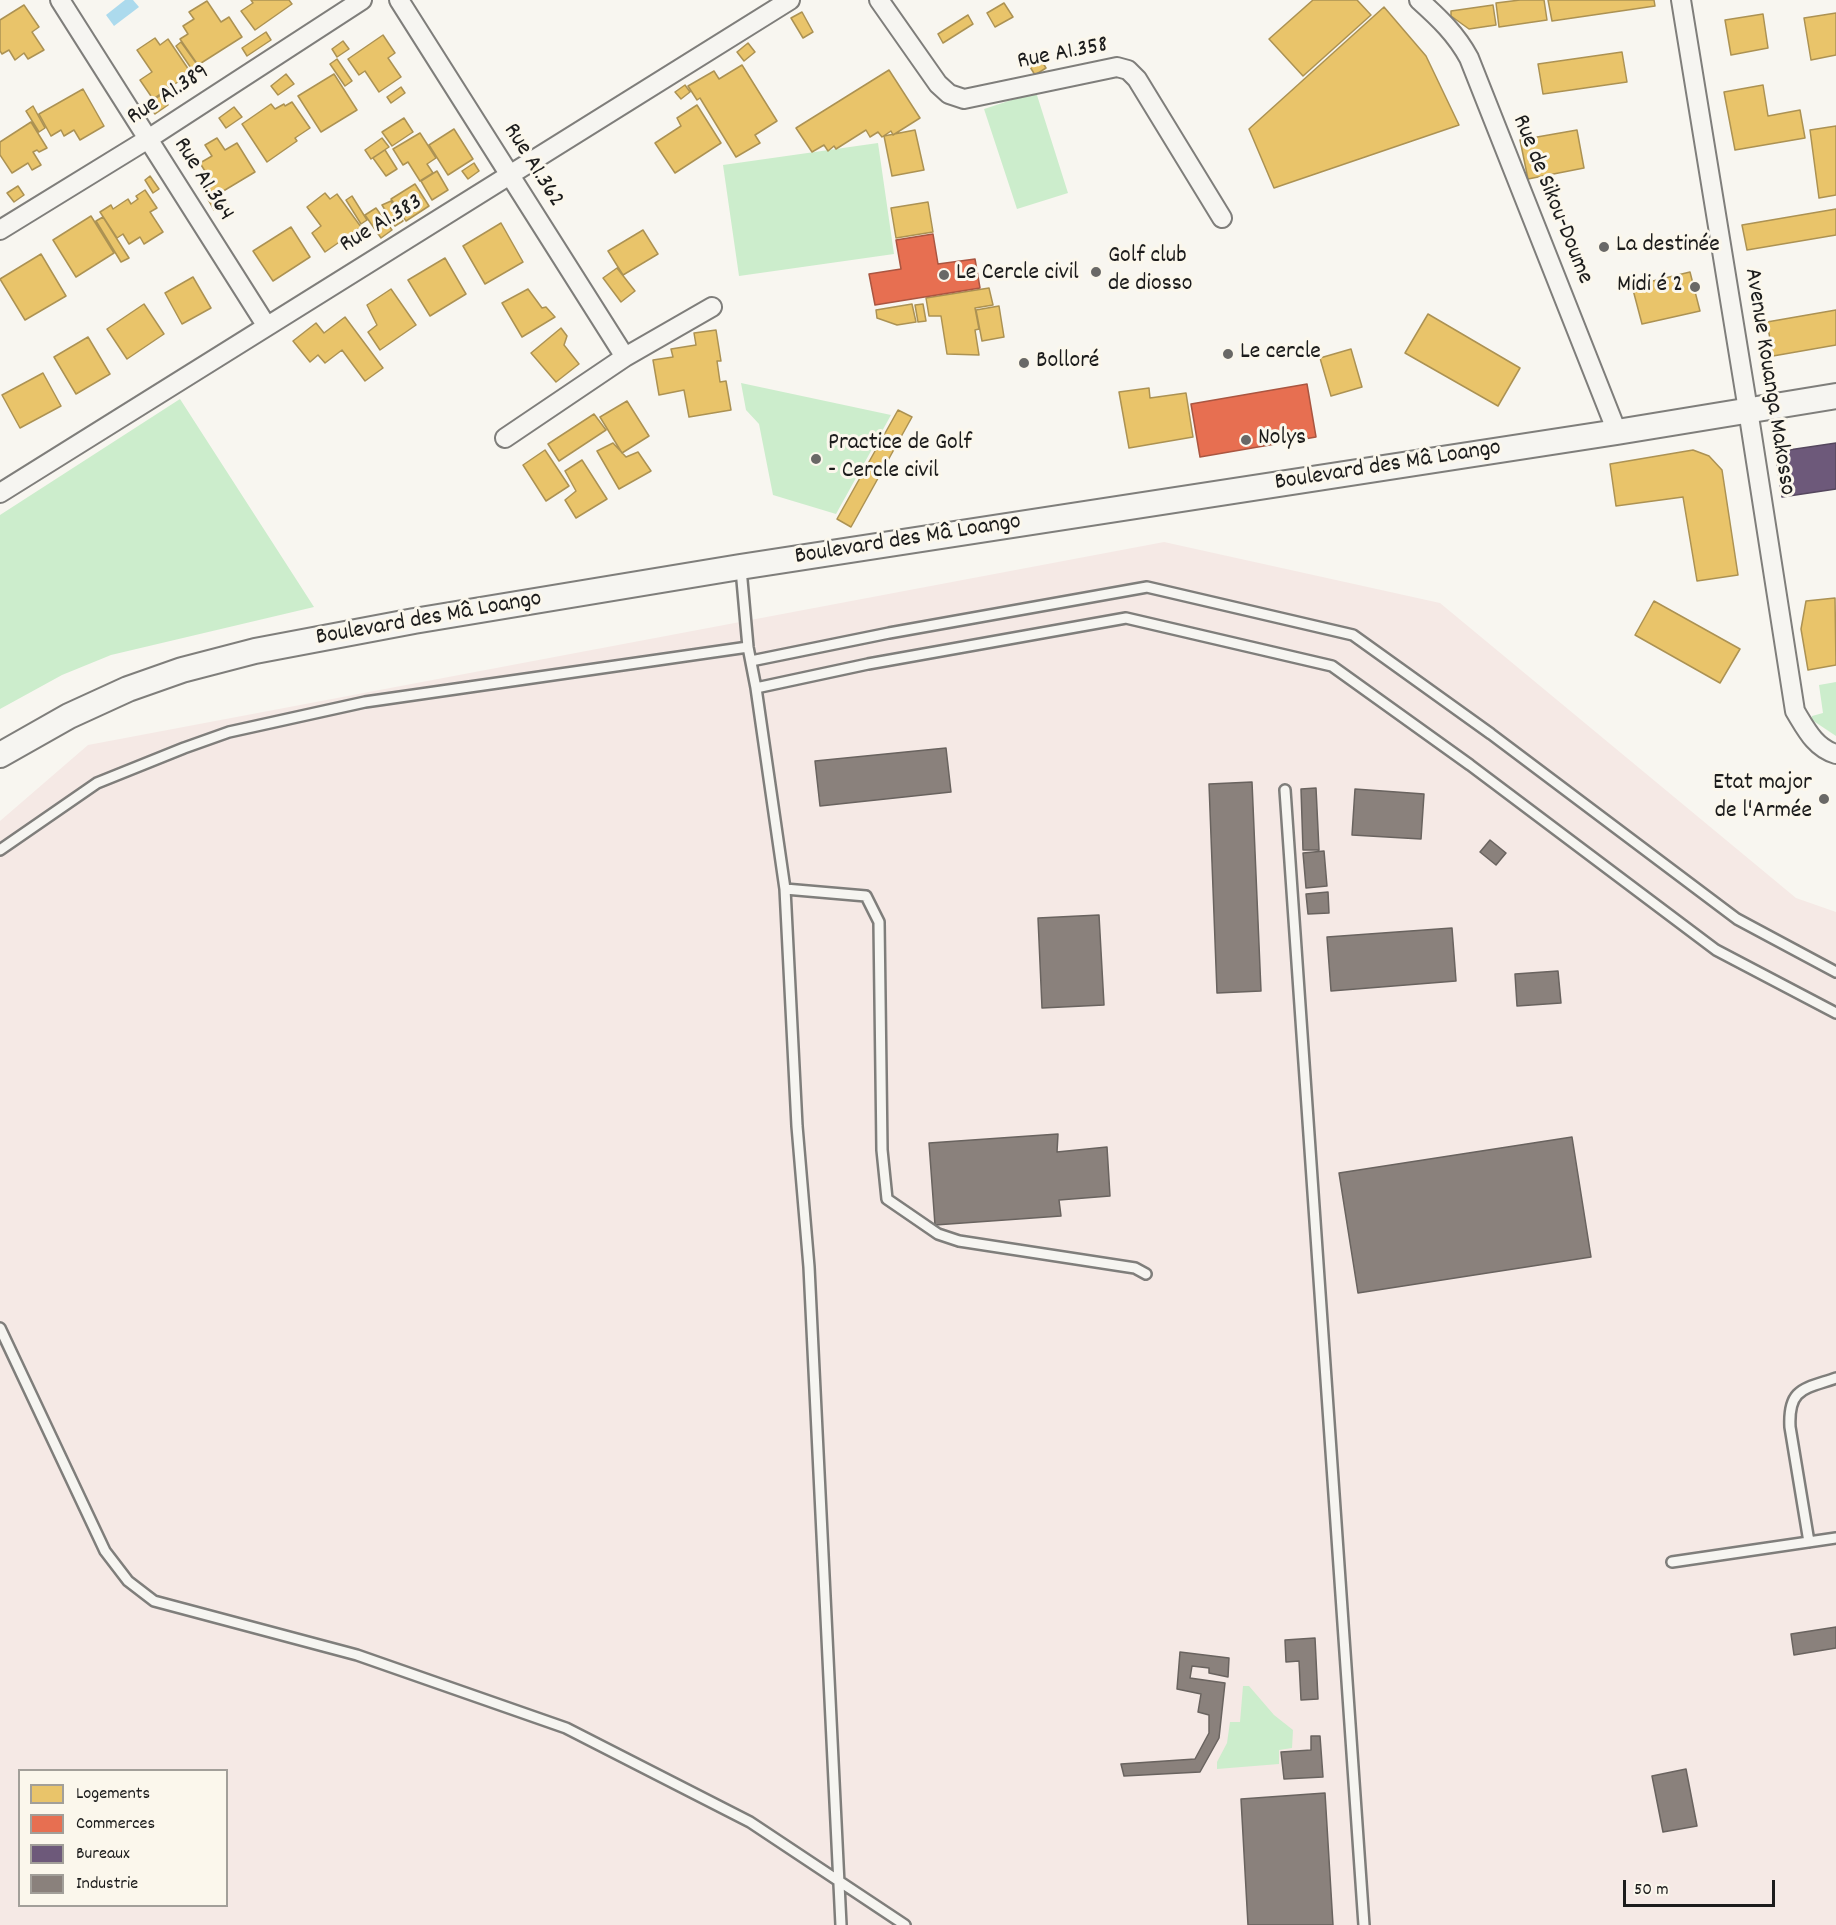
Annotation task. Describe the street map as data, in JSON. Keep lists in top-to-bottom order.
{
  "streets": {
    "street": [
      "Rue A1.358",
      "Rue A1.389",
      "Rue A1.362",
      "Rue A1.364",
      "Rue de Sikou-Doume",
      "Rue A1.383",
      "Avenue Kouanga Makosso",
      "Boulevard des Mâ Loango"
    ]
  },
  "crossings": [
    ["Rue A1.389", "Rue A1.364"],
    ["Rue A1.362", "Rue A1.383"],
    ["Rue A1.364", "Rue A1.383"],
    ["Rue de Sikou-Doume", "Boulevard des Mâ Loango"],
    ["Avenue Kouanga Makosso", "Boulevard des Mâ Loango"]
  ],
  "places": [
    "La destinée",
    "Golf club de diosso",
    "Le Cercle civil",
    "Midi é 2",
    "Le cercle",
    "Bolloré",
    "Nolys",
    "Practice de Golf - Cercle civil",
    "Etat major de l'Armée"
  ],
  "legend": [
    "Logements",
    "Commerces",
    "Bureaux",
    "Industrie"
  ],
  "scale_bar": "50 m"
}
